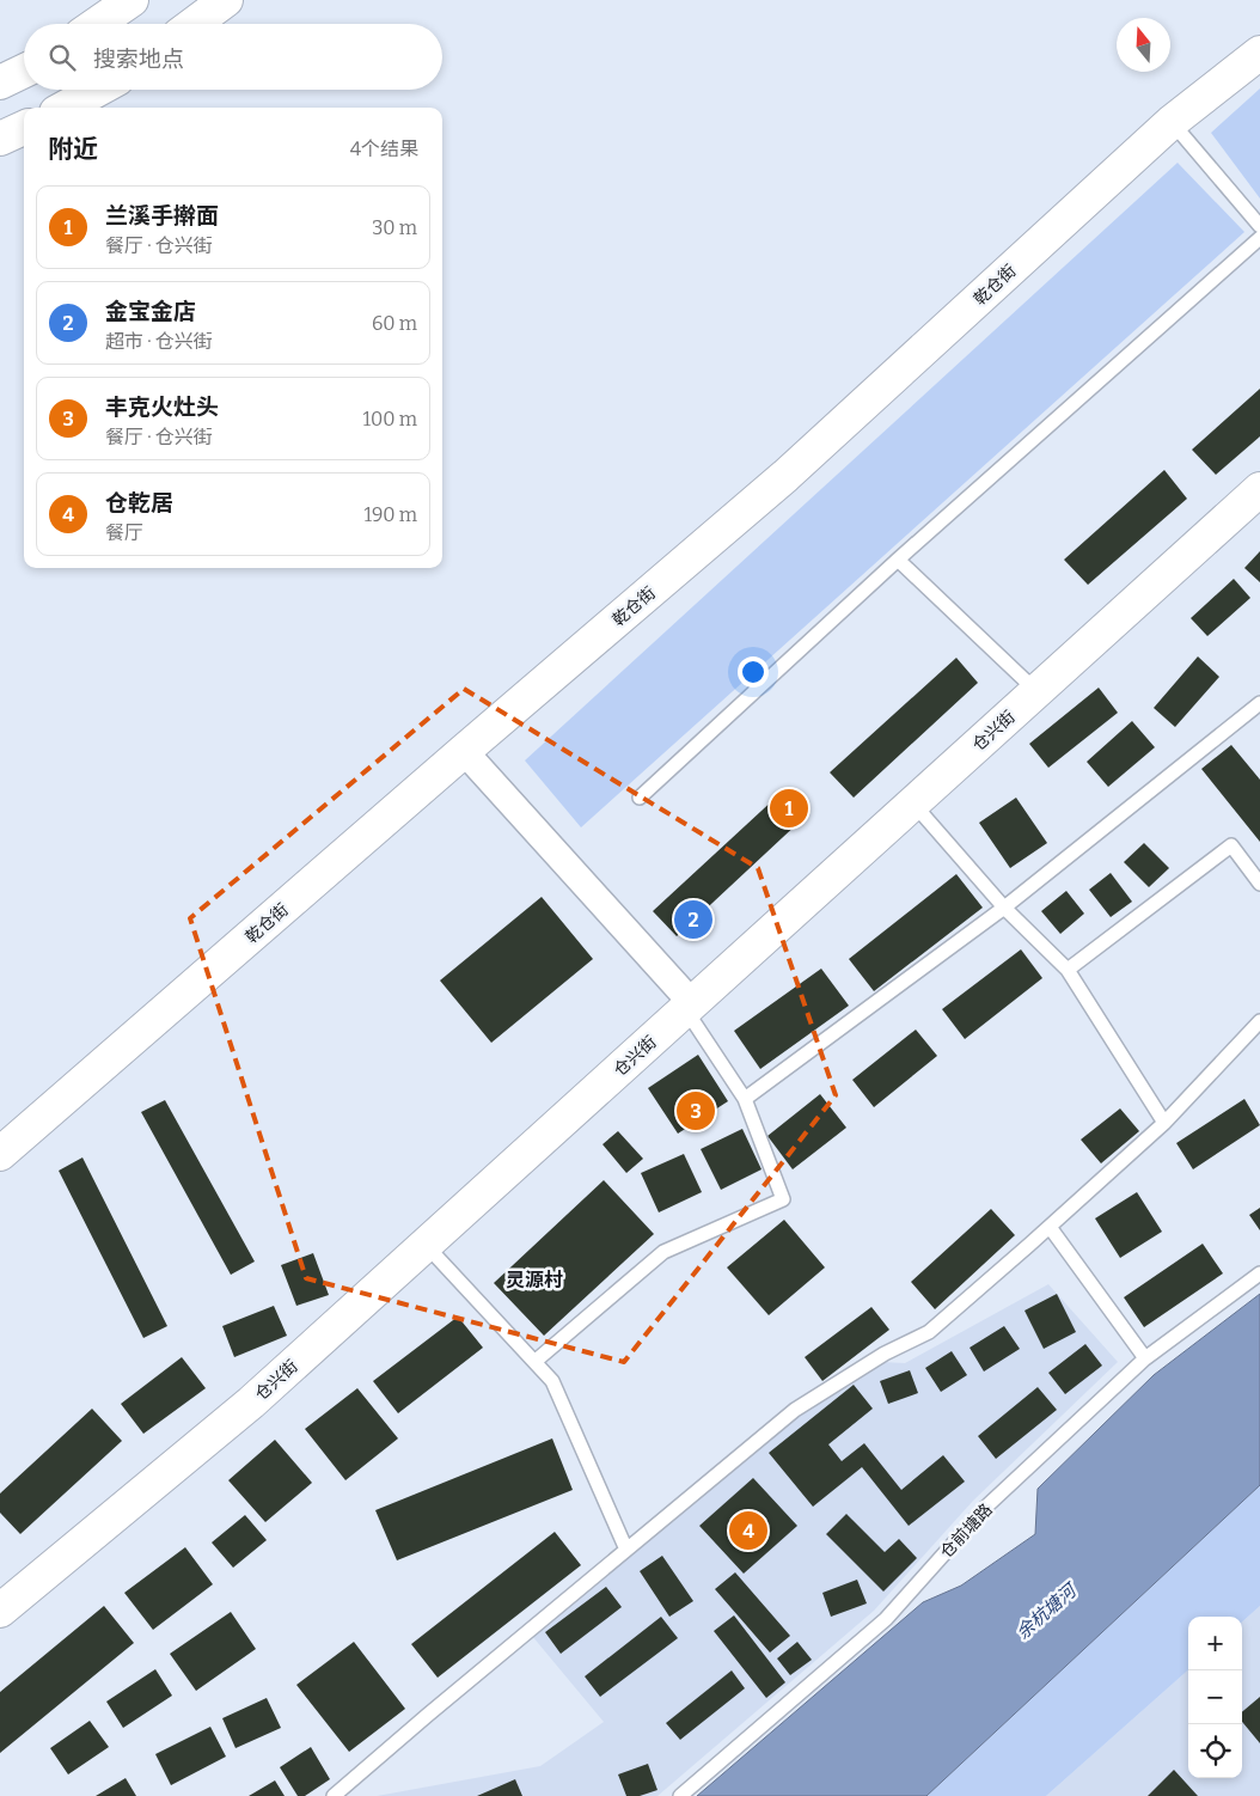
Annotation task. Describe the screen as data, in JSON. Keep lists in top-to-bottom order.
{
  "streets": {
    "street": ["乾仓街", "仓兴街"],
    "lane": ["仓前塘路"]
  },
  "districts": ["灵源村"],
  "water": ["余杭塘河"],
  "north": "top",
  "page": {
    "search": "搜索地点",
    "heading": ["附近", "4个结果"],
    "list": [
      {
        "mark": "1",
        "name": "兰溪手擀面",
        "note": "餐厅 · 仓兴街",
        "value": "30 m"
      },
      {
        "mark": "2",
        "name": "金宝金店",
        "note": "超市 · 仓兴街",
        "value": "60 m"
      },
      {
        "mark": "3",
        "name": "丰克火灶头",
        "note": "餐厅 · 仓兴街",
        "value": "100 m"
      },
      {
        "mark": "4",
        "name": "仓乾居",
        "note": "餐厅",
        "value": "190 m"
      }
    ],
    "pins": [
      "1",
      "2",
      "3",
      "4"
    ],
    "map_buttons": ["+", "−"]
  }
}
